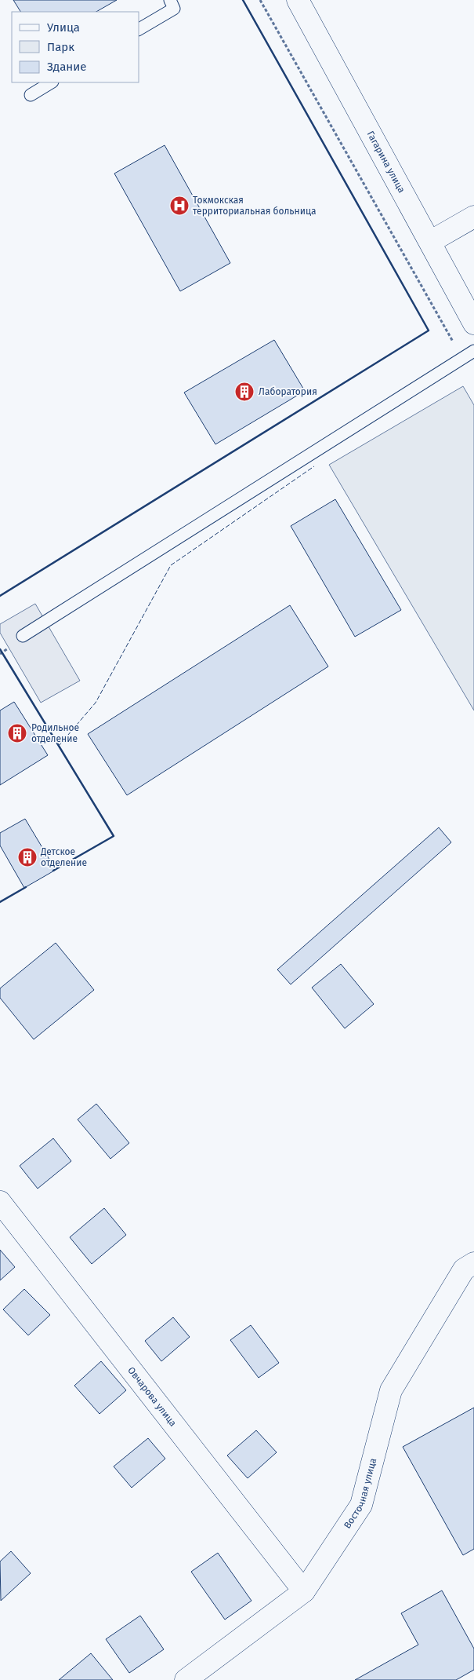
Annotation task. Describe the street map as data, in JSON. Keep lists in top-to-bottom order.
{
  "streets": {
    "street": ["Гагарина улица", "Овчарова улица", "Восточная улица"]
  },
  "crossings": [
    ["Овчарова улица", "Восточная улица"]
  ],
  "places": {
    "hospital": ["Токмокская территориальная больница"],
    "building": ["Лаборатория", "Родильное отделение", "Детское отделение"]
  },
  "legend": ["Улица", "Парк", "Здание"]
}
